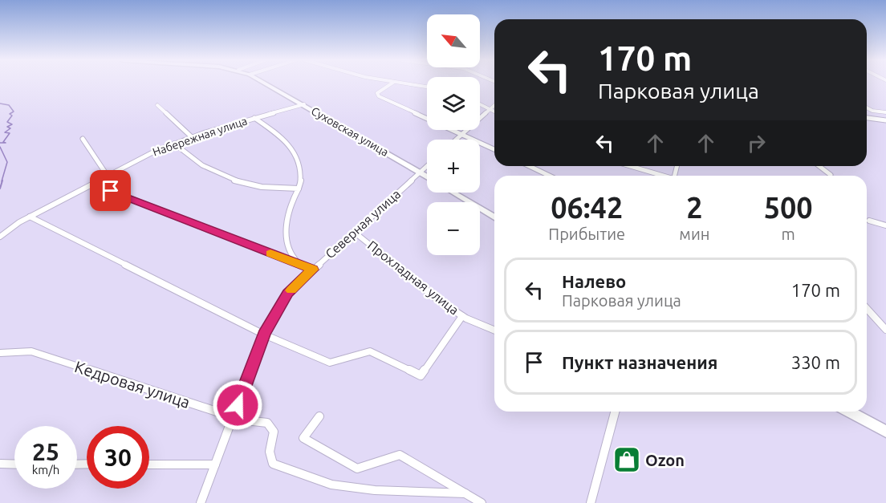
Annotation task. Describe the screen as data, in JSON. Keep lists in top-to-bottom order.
{
  "streets": {
    "street": [
      "Суховская улица",
      "Набережная улица",
      "Северная улица",
      "Прохладная улица",
      "Кедровая улица"
    ]
  },
  "crossings": [
    ["Суховская улица", "Набережная улица"],
    ["Суховская улица", "Северная улица"],
    ["Северная улица", "Прохладная улица"],
    ["Северная улица", "Кедровая улица"]
  ],
  "places": {
    "shop": ["Ozon"]
  },
  "north": "top left",
  "page": {
    "map_buttons": ["+", "−"],
    "turn": ["170 m", "Парковая улица"],
    "eta": [
      "06:42",
      "Прибытие",
      "2",
      "мин",
      "500",
      "m"
    ],
    "list": [
      {
        "name": "Налево",
        "note": "Парковая улица",
        "value": "170 m"
      },
      {
        "name": "Пункт назначения",
        "value": "330 m"
      }
    ],
    "speed": "25 km/h",
    "limit": "30"
  }
}
